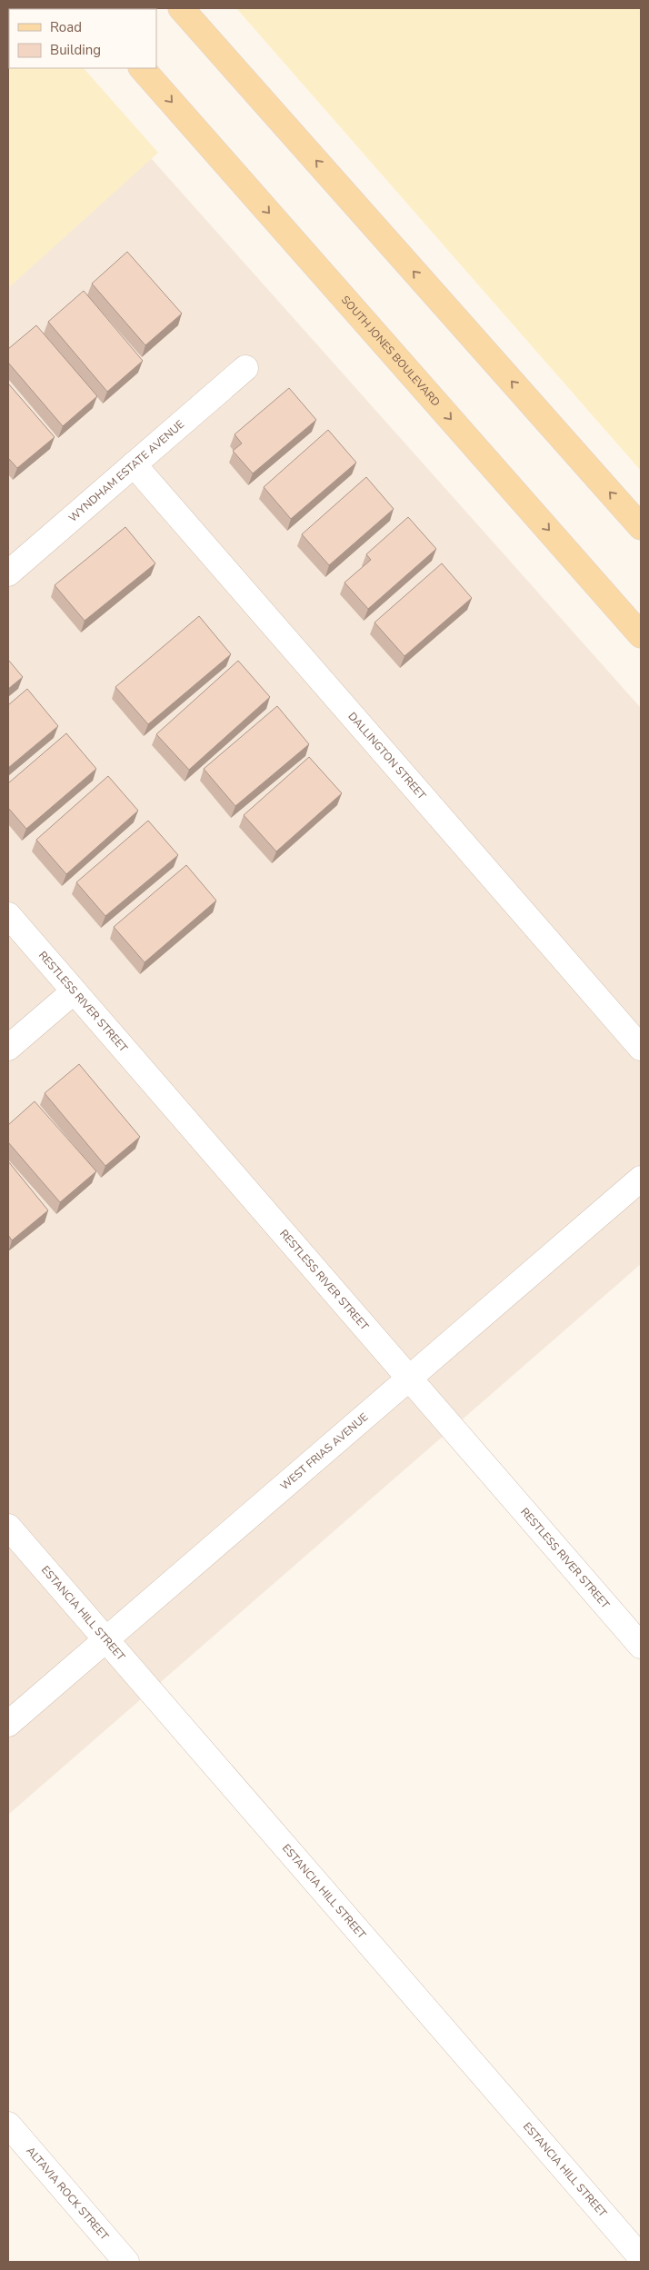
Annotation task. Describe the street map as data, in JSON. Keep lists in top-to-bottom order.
{
  "streets": {
    "main road": ["SOUTH JONES BOULEVARD"],
    "street": [
      "WYNDHAM ESTATE AVENUE",
      "DALLINGTON STREET",
      "RESTLESS RIVER STREET",
      "WEST FRIAS AVENUE",
      "ESTANCIA HILL STREET",
      "ALTAVIA ROCK STREET"
    ]
  },
  "crossings": [
    ["WYNDHAM ESTATE AVENUE", "DALLINGTON STREET"],
    ["RESTLESS RIVER STREET", "WEST FRIAS AVENUE"],
    ["WEST FRIAS AVENUE", "ESTANCIA HILL STREET"]
  ],
  "legend": ["Road", "Building"]
}
